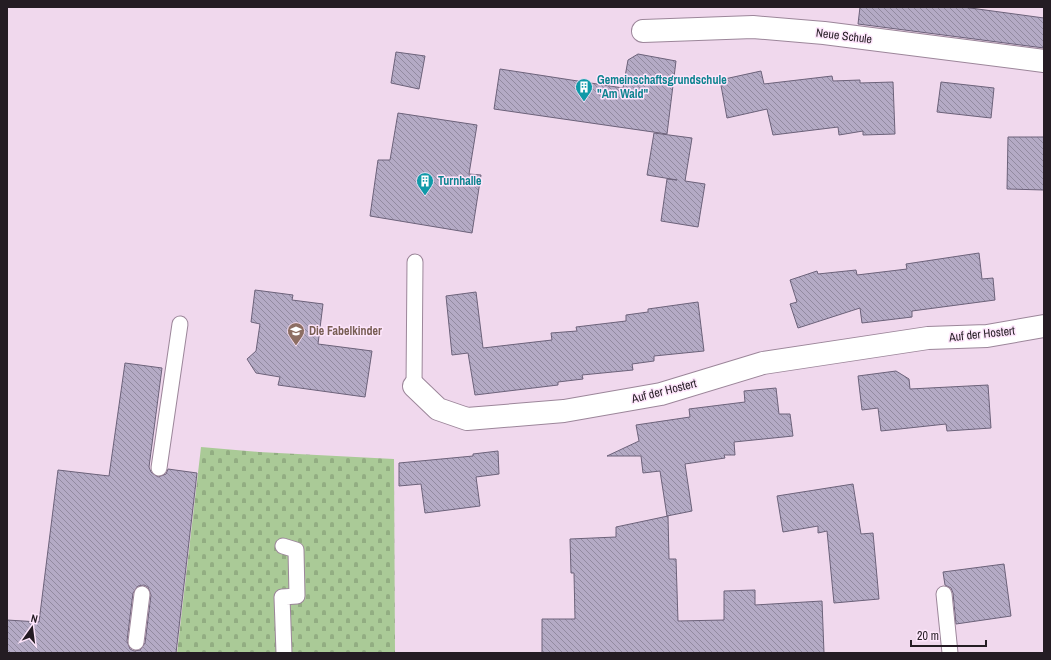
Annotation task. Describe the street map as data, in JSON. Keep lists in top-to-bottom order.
{
  "streets": {
    "street": ["Neue Schule", "Auf der Hostert"]
  },
  "places": {
    "building": ["Gemeinschaftsgrundschule \"Am Wald\"", "Turnhalle"],
    "school or university": ["Die Fabelkinder"]
  },
  "scale_bar": "20 m",
  "north": "top"
}
